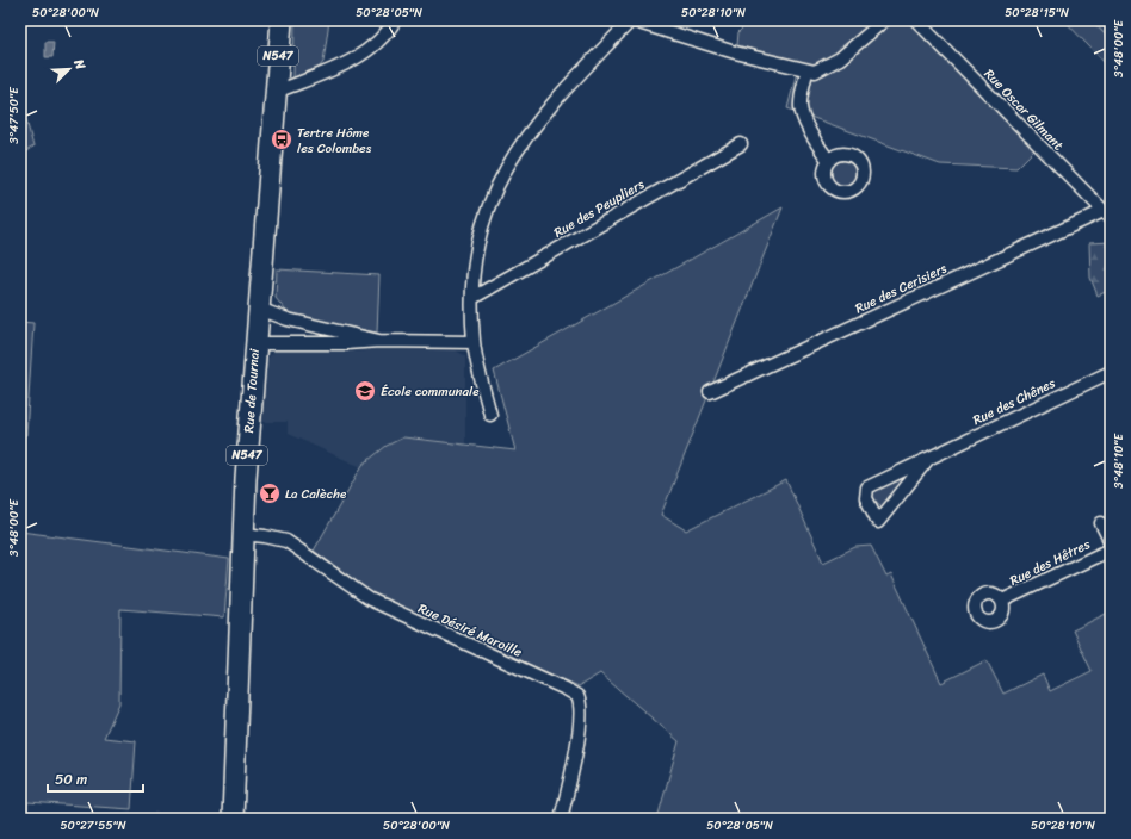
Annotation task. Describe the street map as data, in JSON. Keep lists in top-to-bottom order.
{
  "streets": {
    "main road": ["N547", "Rue de Tournai"],
    "street": [
      "Rue Oscar Gilmant",
      "Rue des Peupliers",
      "Rue des Cerisiers",
      "Rue des Chênes",
      "Rue des Hêtres",
      "Rue Désiré Maroille"
    ]
  },
  "crossings": [
    ["Rue Oscar Gilmant", "Rue des Cerisiers"],
    ["Rue de Tournai", "Rue Désiré Maroille"]
  ],
  "places": {
    "bus stop": ["Tertre Hôme les Colombes"],
    "school or university": ["École communale"],
    "bar": ["La Calèche"]
  },
  "scale_bar": "50 m",
  "north": "top right",
  "coordinates": [
    "50°28'00\"N",
    "50°28'05\"N",
    "50°28'10\"N",
    "50°28'15\"N",
    "3°48'00\"E",
    "3°47'50\"E",
    "3°48'10\"E",
    "50°27'55\"N"
  ]
}
